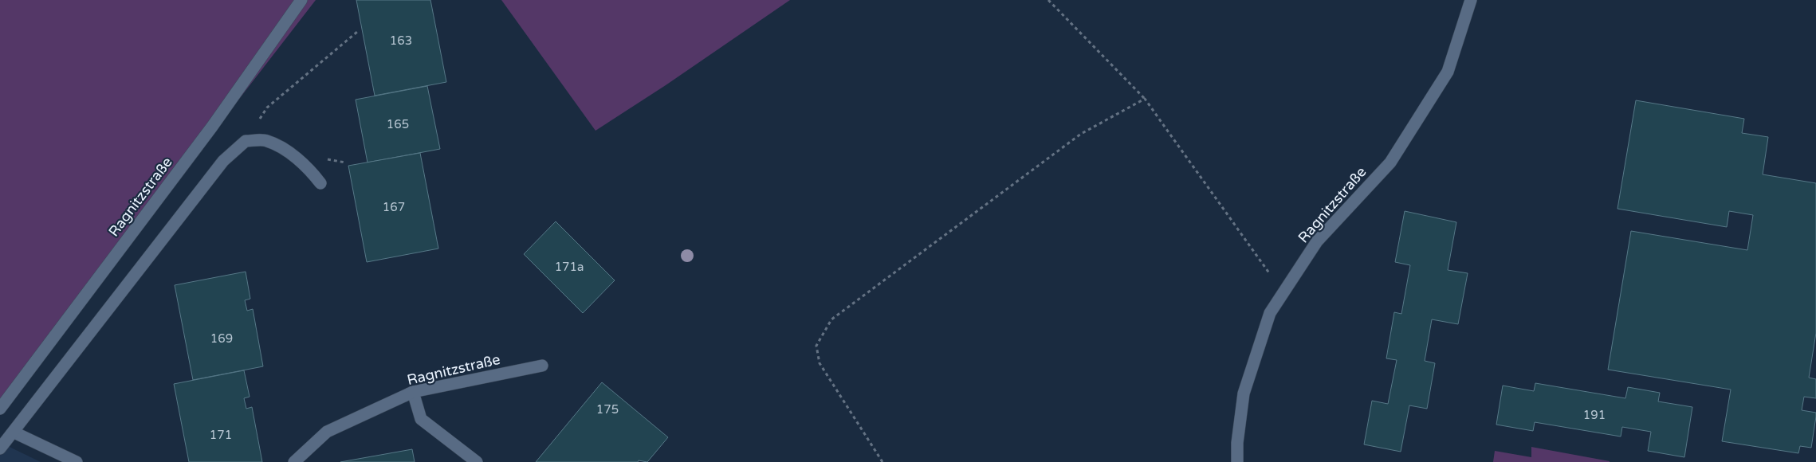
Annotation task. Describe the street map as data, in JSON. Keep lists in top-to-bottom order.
{
  "streets": {
    "lane": ["Ragnitzstraße"]
  },
  "house_numbers": [
    "163",
    "165",
    "167",
    "171a",
    "169",
    "175",
    "191",
    "171"
  ]
}
